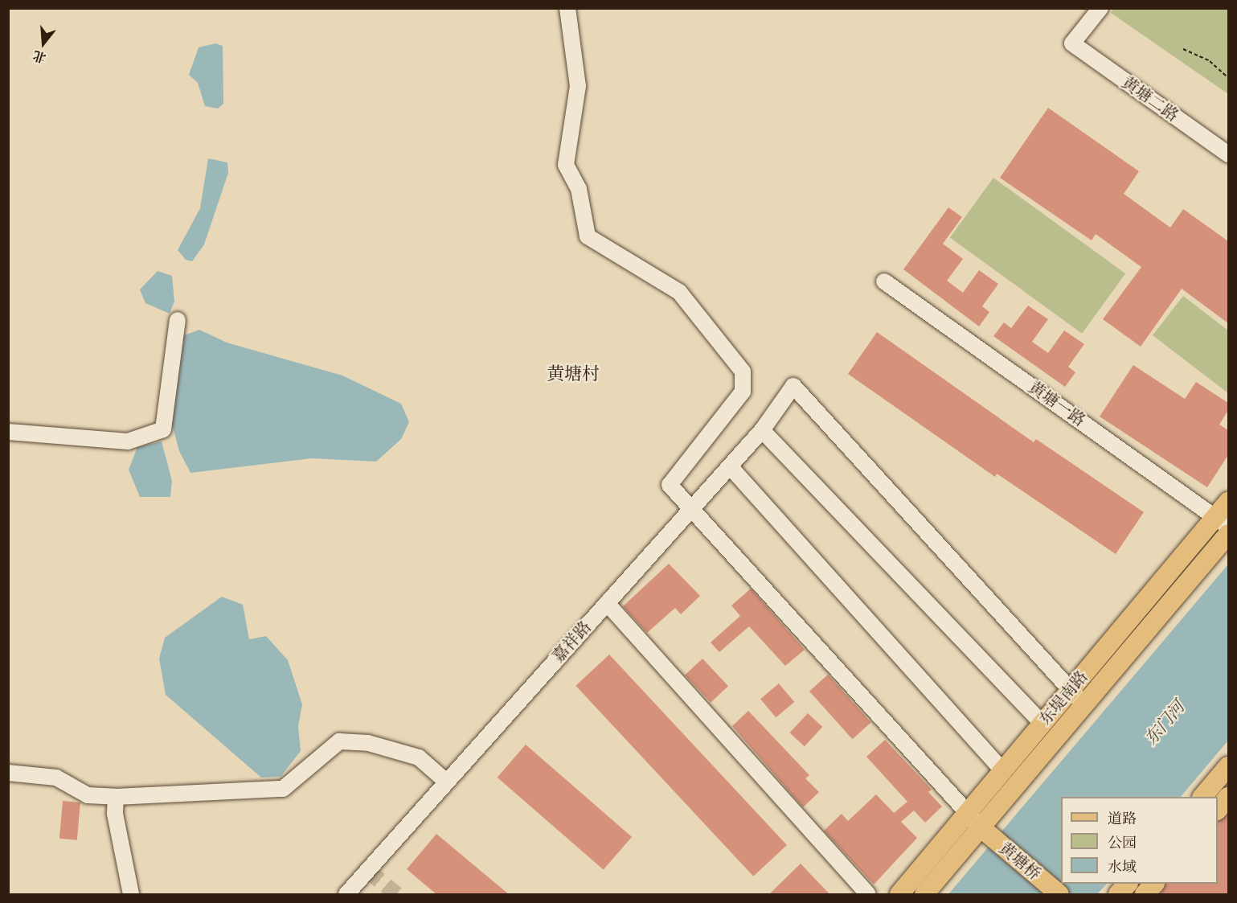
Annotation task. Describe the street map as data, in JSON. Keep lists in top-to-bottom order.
{
  "streets": {
    "main road": ["东堤南路", "黄塘桥"],
    "street": ["黄塘二路", "黄塘一路", "嘉祥路"]
  },
  "crossings": [
    ["黄塘一路", "东堤南路"],
    ["嘉祥路", "东堤南路"],
    ["东堤南路", "黄塘桥"]
  ],
  "districts": ["黄塘村"],
  "water": ["东门河"],
  "legend": ["道路", "公园", "水域"],
  "north": "bottom"
}
